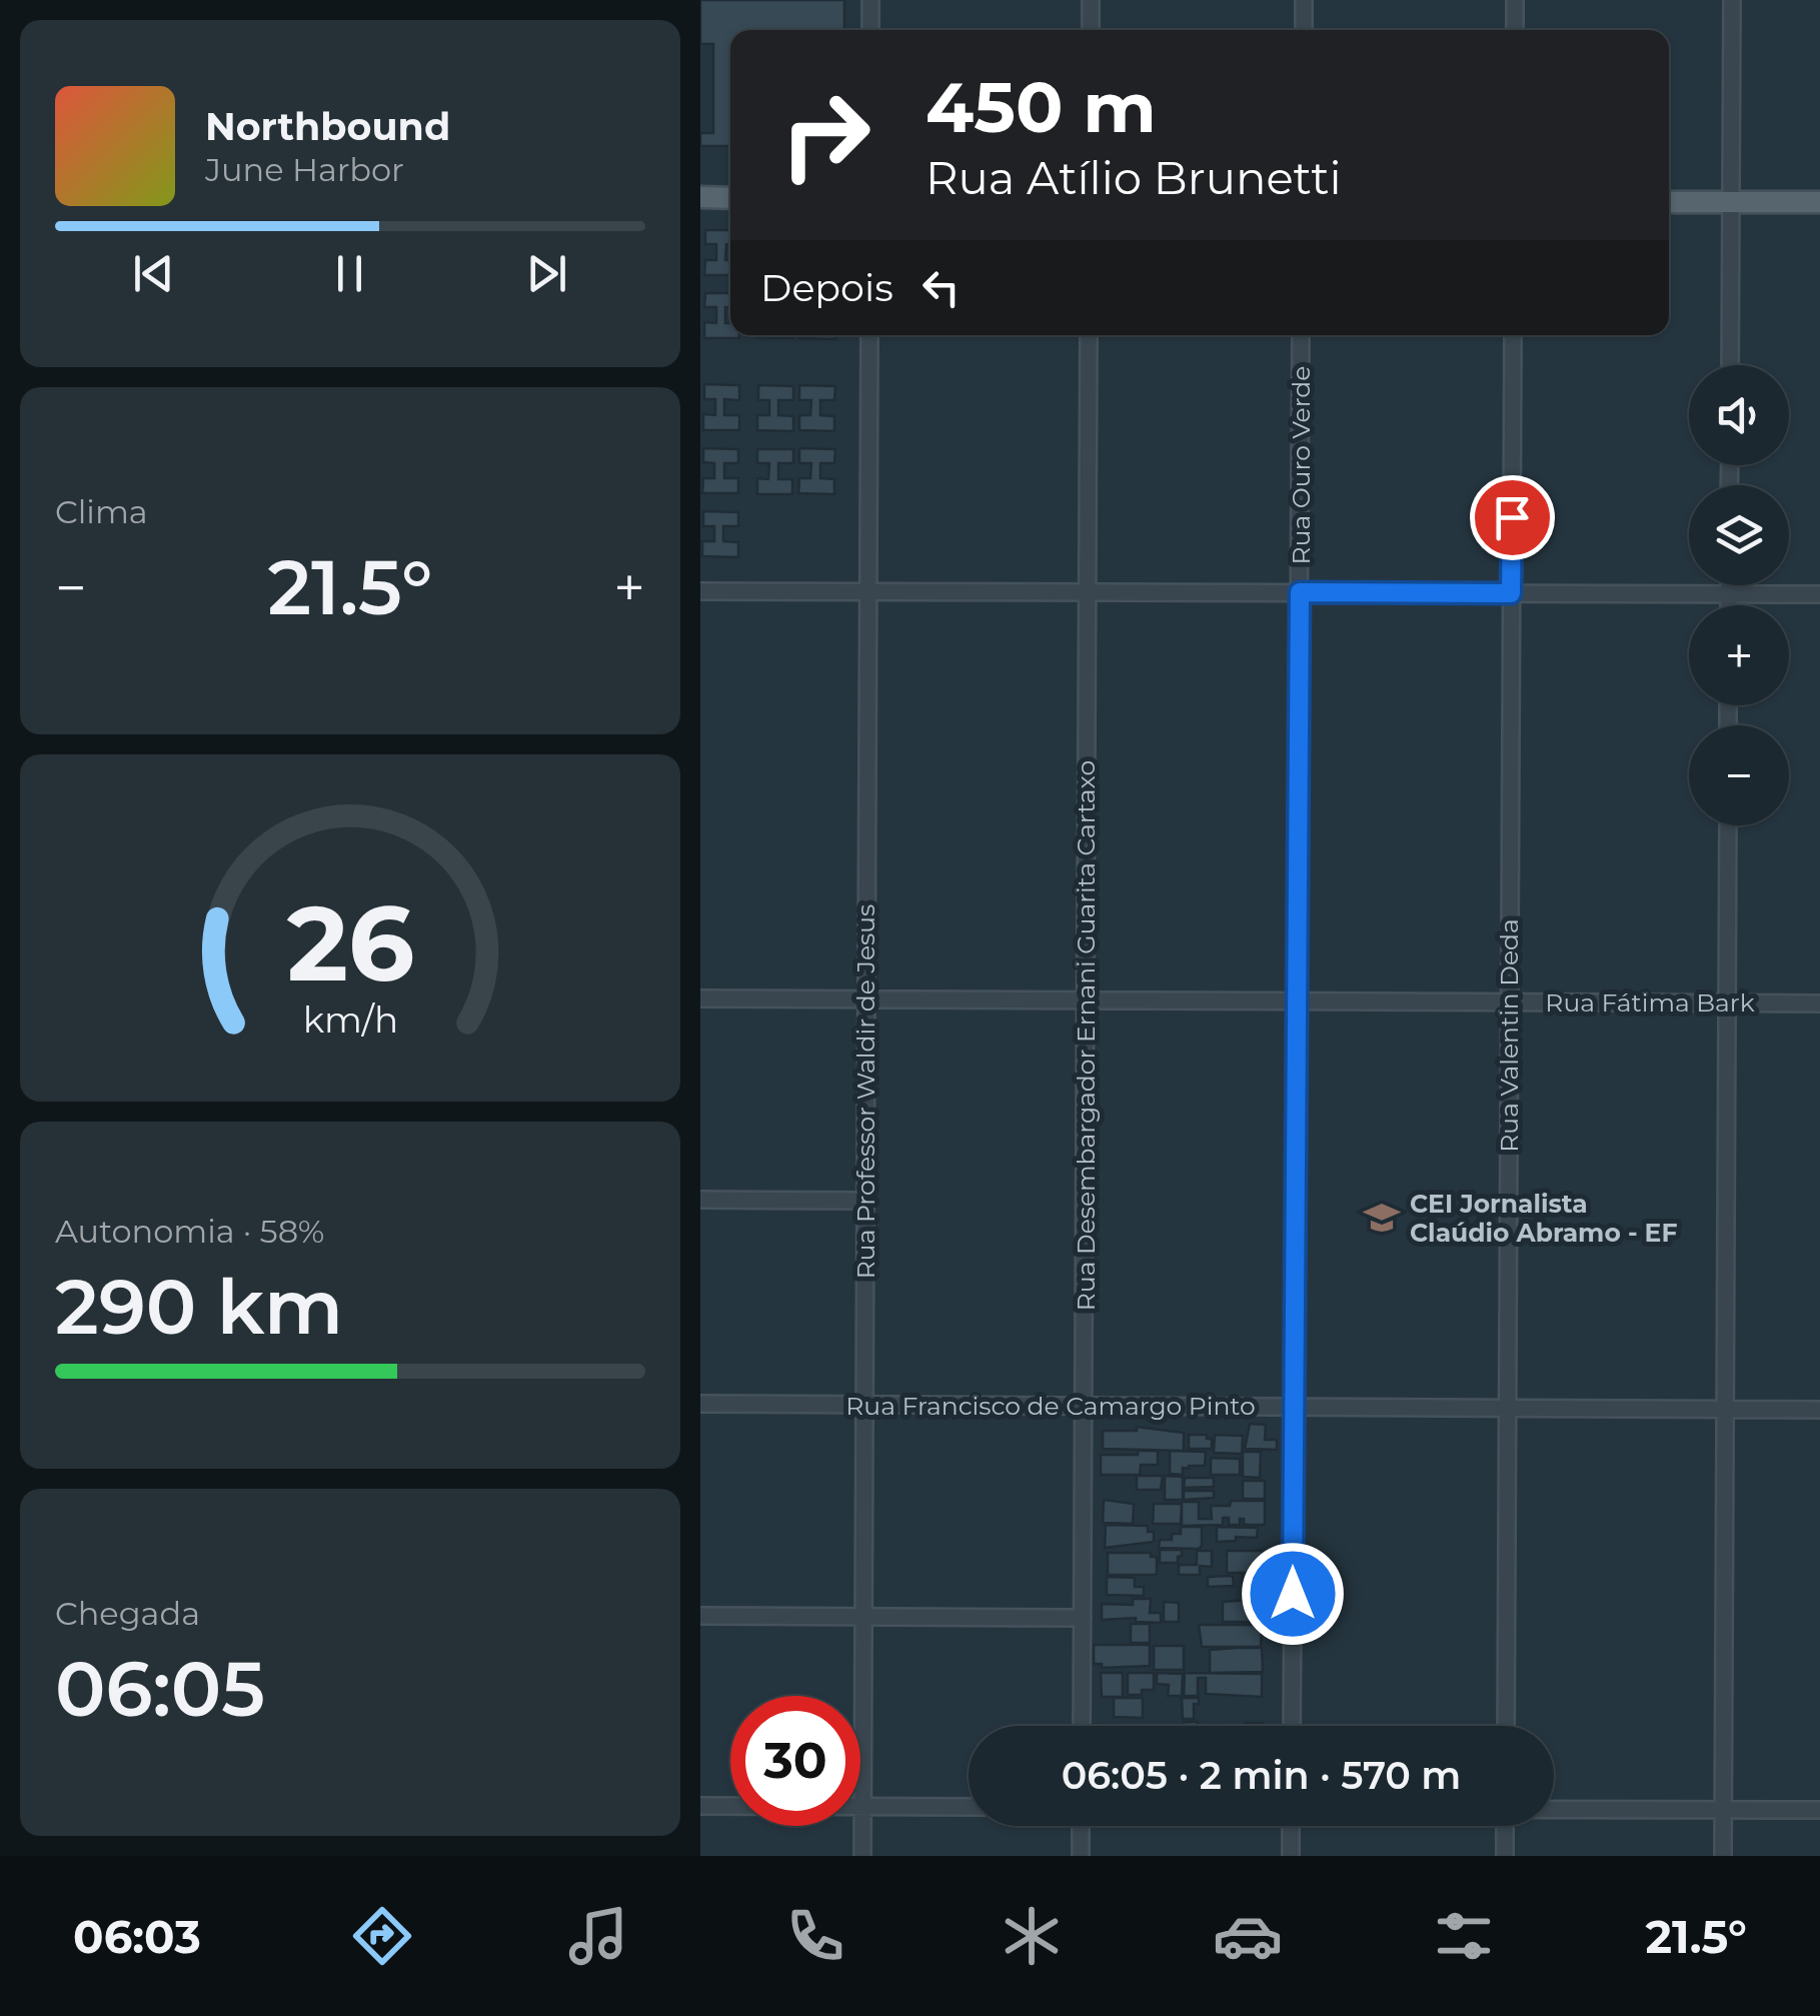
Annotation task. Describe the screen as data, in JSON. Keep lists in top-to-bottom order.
{
  "streets": {
    "street": [
      "Rua Ouro Verde",
      "Rua Fátima Bark",
      "Rua Desembargador Ernani Guarita Cartaxo",
      "Rua Valentin Deda",
      "Rua Professor Waldir de Jesus",
      "Rua Francisco de Camargo Pinto"
    ]
  },
  "crossings": [
    ["Rua Ouro Verde", "Rua Fátima Bark"],
    ["Rua Ouro Verde", "Rua Francisco de Camargo Pinto"],
    ["Rua Fátima Bark", "Rua Desembargador Ernani Guarita Cartaxo"],
    ["Rua Fátima Bark", "Rua Valentin Deda"],
    ["Rua Fátima Bark", "Rua Professor Waldir de Jesus"],
    ["Rua Desembargador Ernani Guarita Cartaxo", "Rua Francisco de Camargo Pinto"],
    ["Rua Valentin Deda", "Rua Francisco de Camargo Pinto"],
    ["Rua Professor Waldir de Jesus", "Rua Francisco de Camargo Pinto"]
  ],
  "places": {
    "school or university": ["CEI Jornalista Claúdio Abramo - EF"]
  },
  "page": {
    "turn": ["450 m", "Rua Atílio Brunetti"],
    "song": ["Northbound", "June Harbor"],
    "then": "Depois",
    "map_buttons": ["+", "−"],
    "tile": [
      "Clima",
      ["Autonomia · 58%", "290 km"],
      ["Chegada", "06:05"]
    ],
    "heat": ["−", "21.5°", "+"],
    "limit": "30",
    "trip": "06:05 · 2 min · 570 m",
    "tabs": ["06:03", "21.5°"],
    "gauge": ["26", "km/h"]
  }
}
